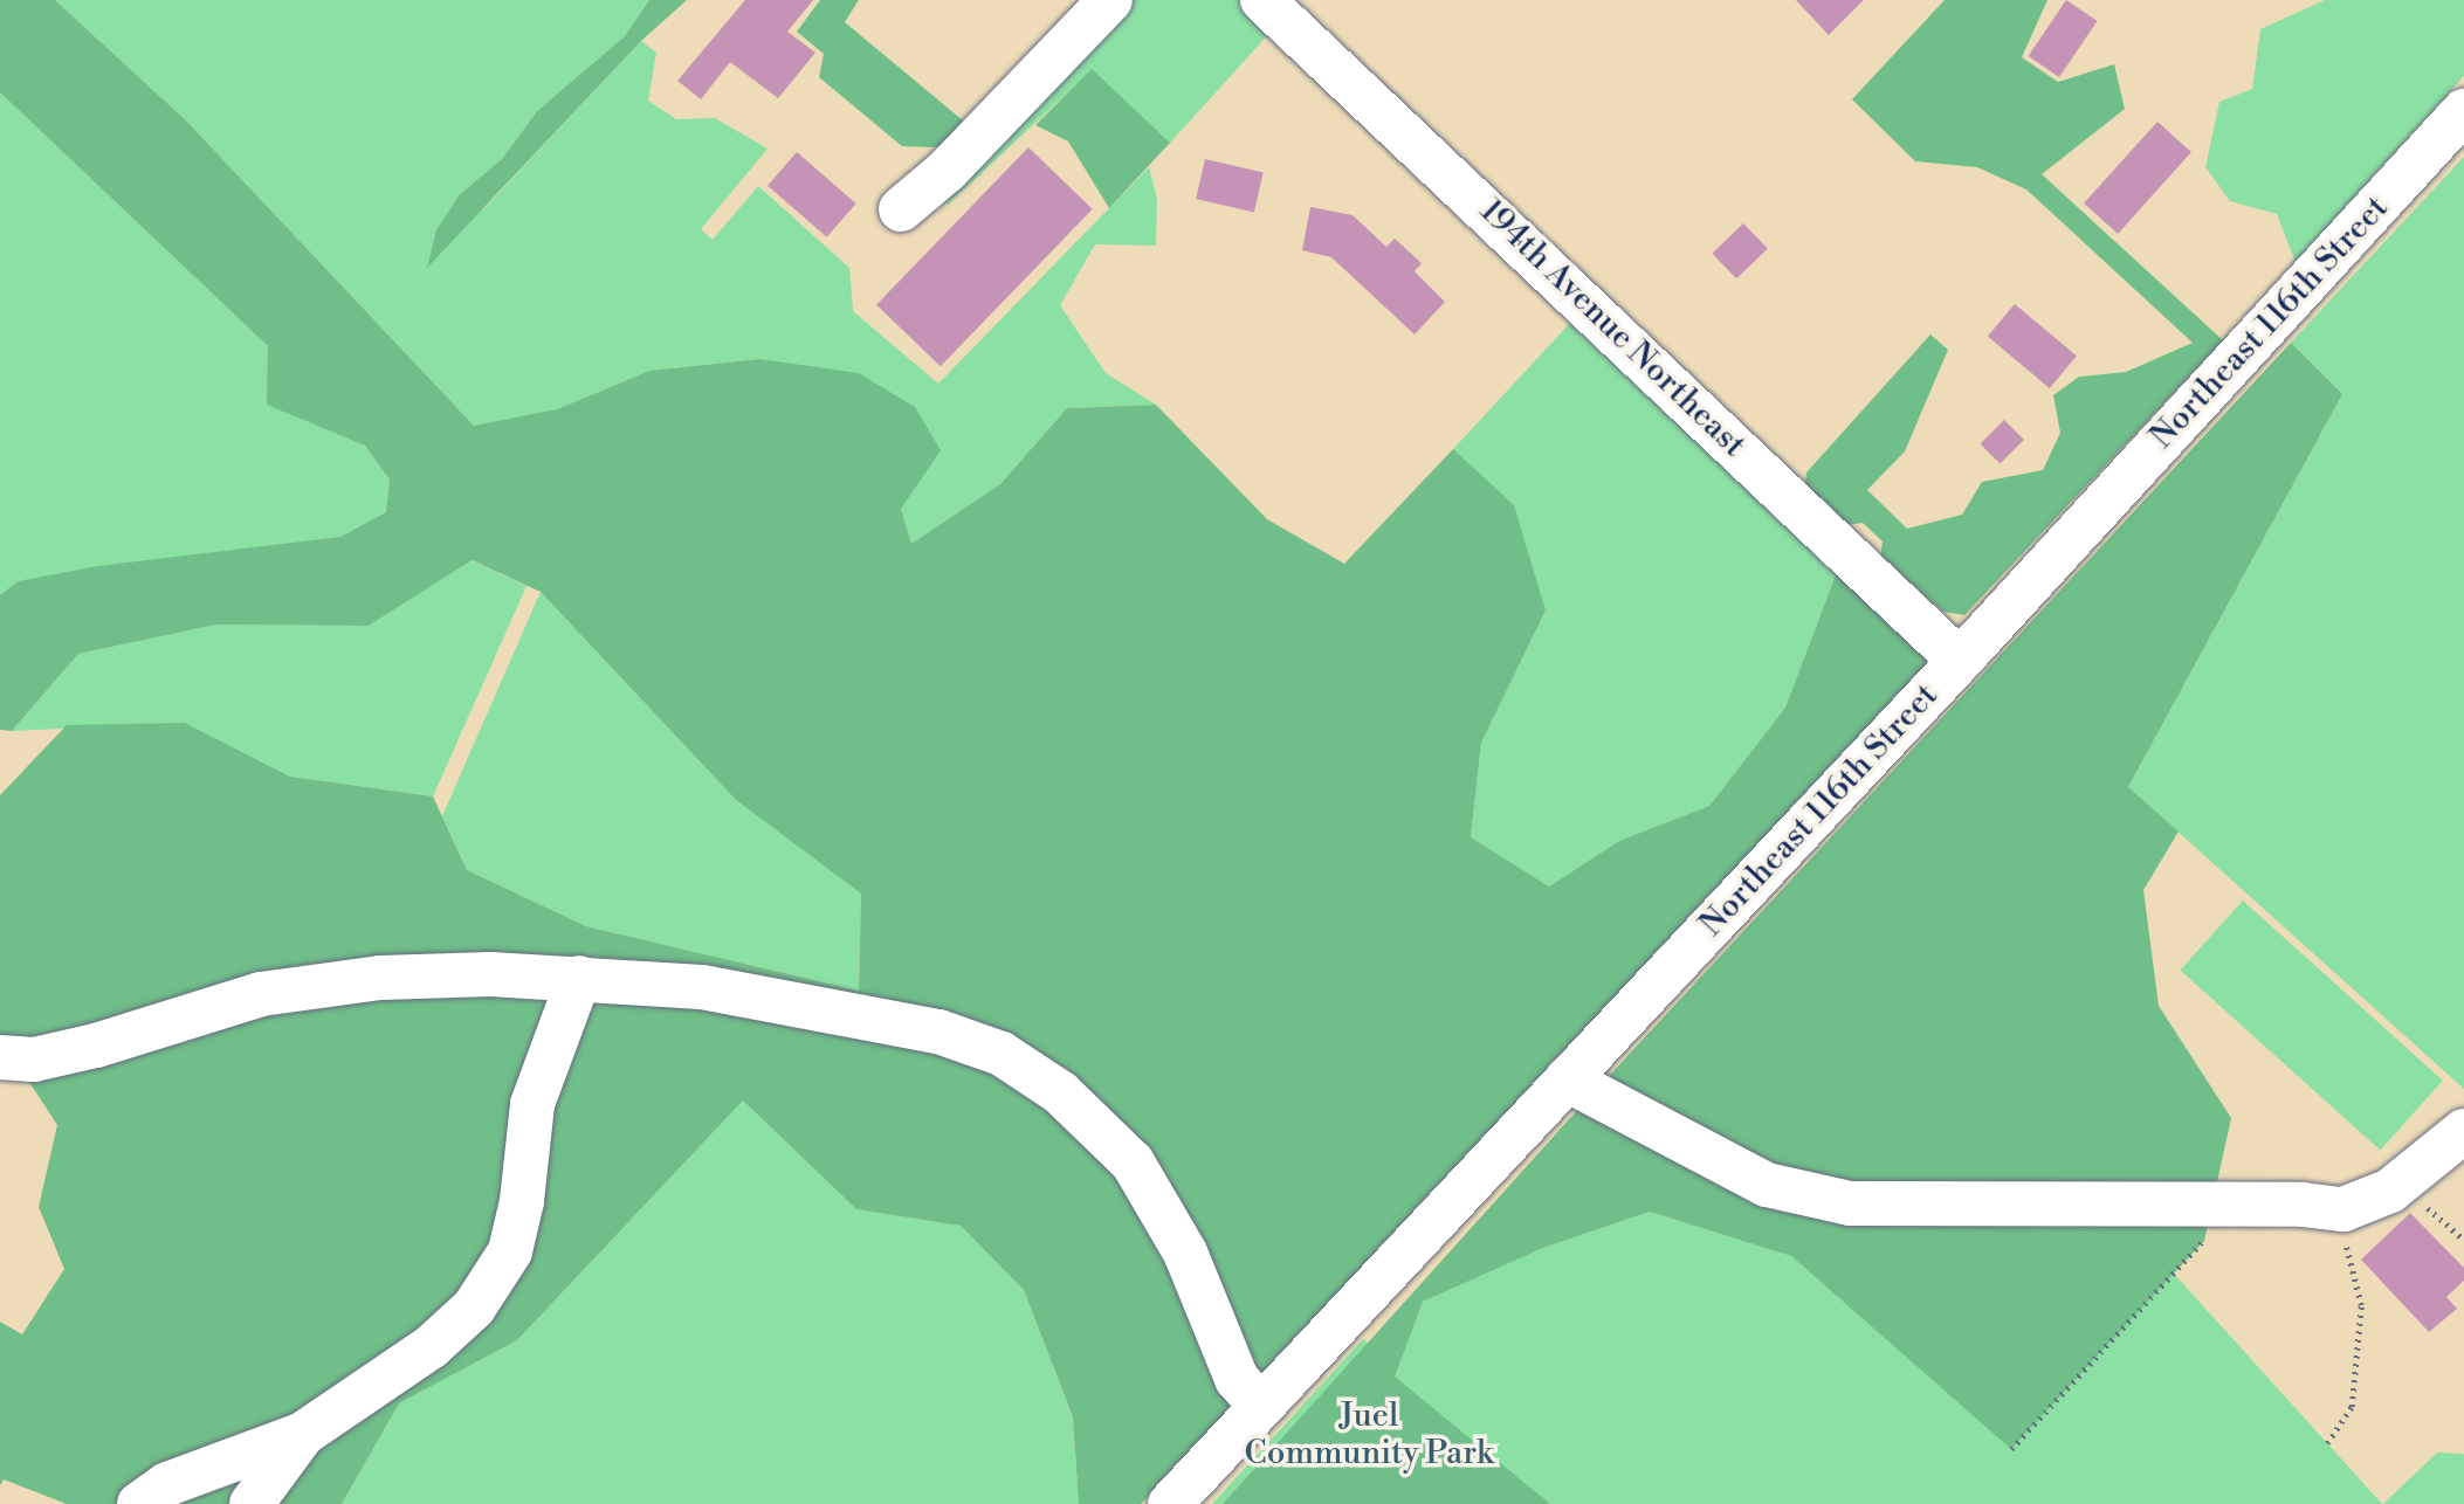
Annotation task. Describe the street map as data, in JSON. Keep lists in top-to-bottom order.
{
  "streets": {
    "street": ["Northeast 116th Street", "194th Avenue Northeast"]
  },
  "crossings": [
    ["Northeast 116th Street", "194th Avenue Northeast"]
  ],
  "parks": ["Juel Community Park"]
}
